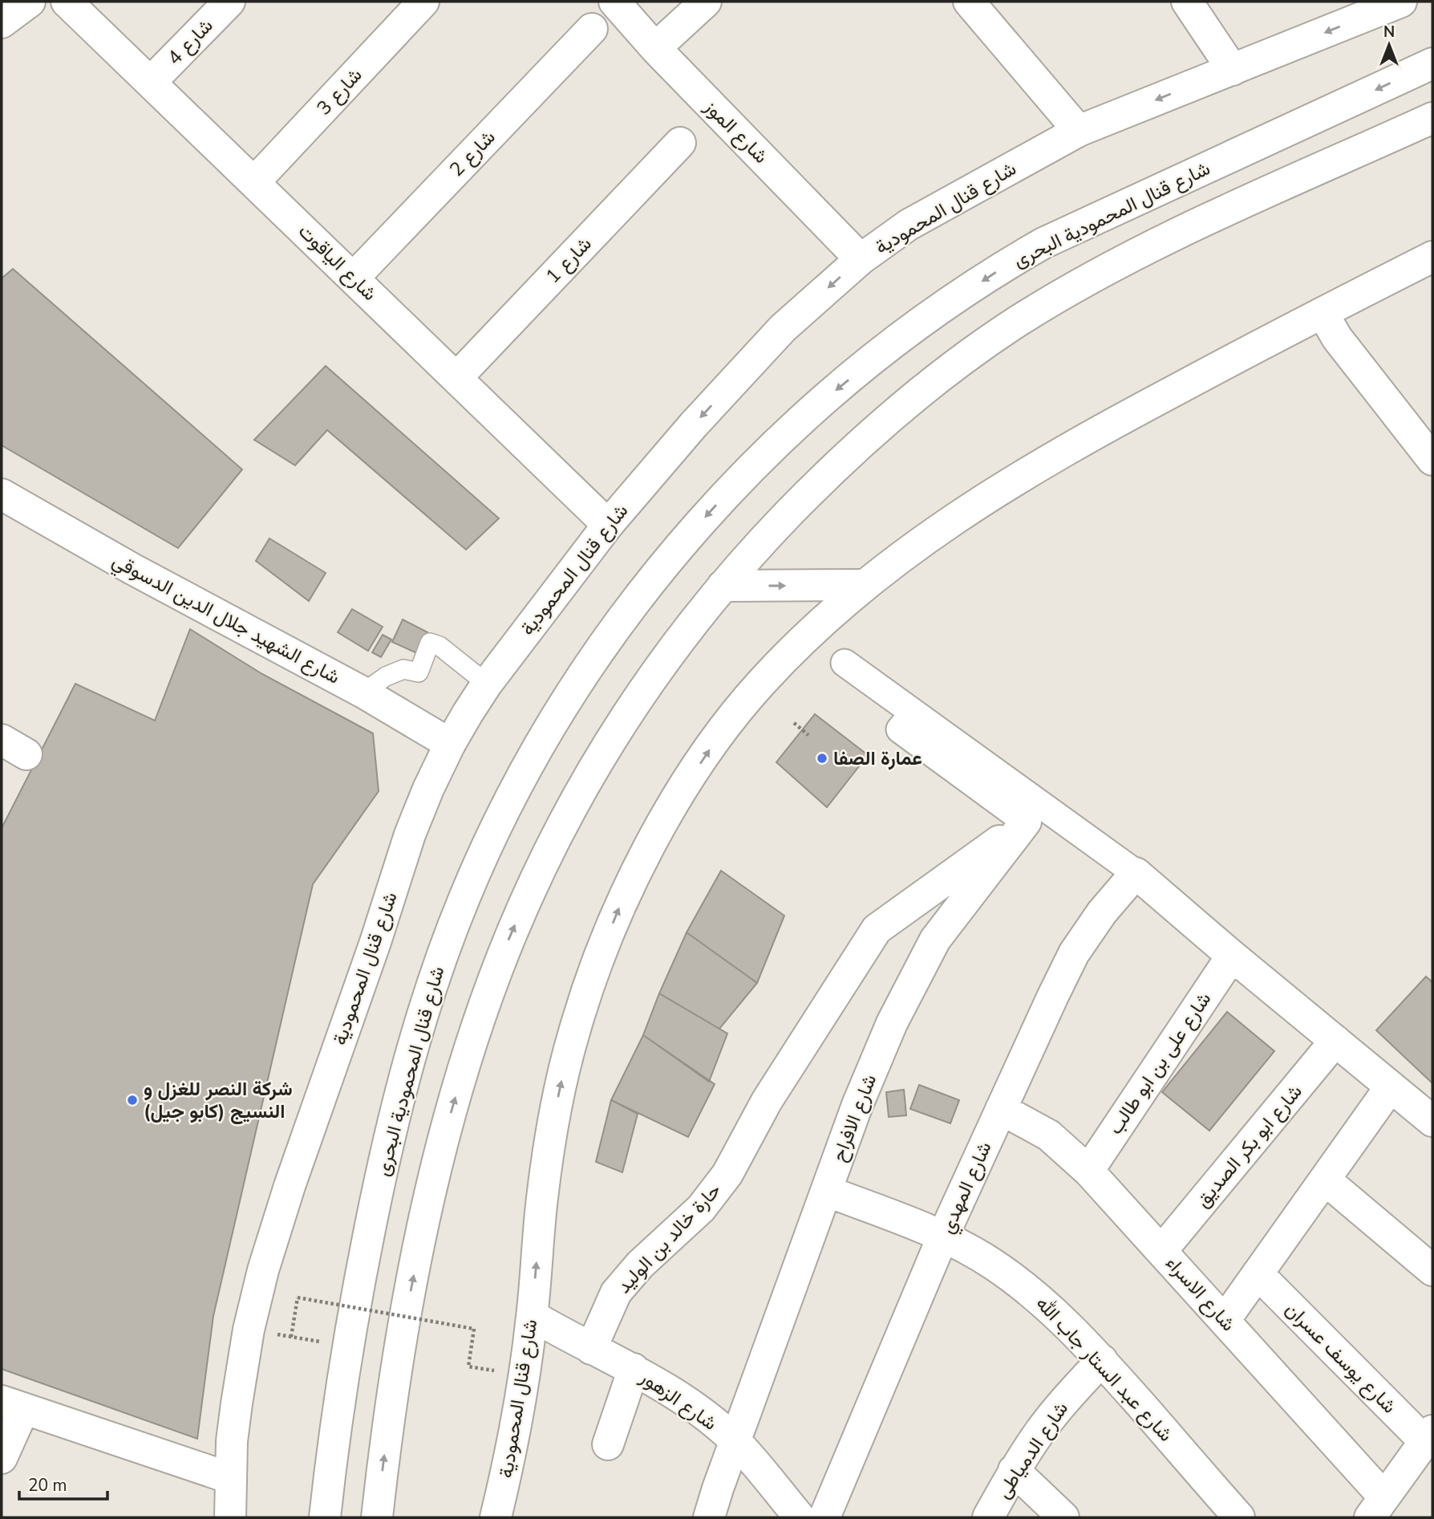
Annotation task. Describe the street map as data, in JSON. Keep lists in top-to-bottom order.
{
  "streets": {
    "street": [
      "شارع 4",
      "شارع 3",
      "شارع الموز",
      "شارع 2",
      "شارع قنال المحمودية",
      "شارع قنال المحمودية البحرى",
      "شارع 1",
      "شارع الياقوت",
      "شارع الشهيد جلال الدين الدسوقي",
      "شارع على بن ابو طالب",
      "شارع الافراح",
      "شارع ابو بكر الصديق",
      "شارع المهدي",
      "حارة خالد بن الوليد",
      "شارع الاسراء",
      "شارع يوسف عسران",
      "شارع عبد الستار جاب الله",
      "شارع الزهور",
      "شارع الدمياطى"
    ]
  },
  "crossings": [
    ["شارع 4", "شارع الياقوت"],
    ["شارع 3", "شارع الياقوت"],
    ["شارع الموز", "شارع قنال المحمودية"],
    ["شارع 2", "شارع الياقوت"],
    ["شارع قنال المحمودية", "شارع الياقوت"],
    ["شارع قنال المحمودية", "شارع الشهيد جلال الدين الدسوقي"],
    ["شارع قنال المحمودية", "شارع الزهور"],
    ["شارع 1", "شارع الياقوت"],
    ["شارع على بن ابو طالب", "شارع الاسراء"],
    ["شارع الافراح", "حارة خالد بن الوليد"],
    ["شارع الافراح", "شارع عبد الستار جاب الله"],
    ["شارع الافراح", "شارع الزهور"],
    ["شارع ابو بكر الصديق", "شارع الاسراء"],
    ["شارع المهدي", "شارع الاسراء"],
    ["شارع المهدي", "شارع عبد الستار جاب الله"],
    ["حارة خالد بن الوليد", "شارع الزهور"],
    ["شارع عبد الستار جاب الله", "شارع الدمياطى"]
  ],
  "places": ["عمارة الصفا", "شركة النصر للغزل و النسيج (كابو جيل)"],
  "scale_bar": "20 m",
  "north": "top"
}
